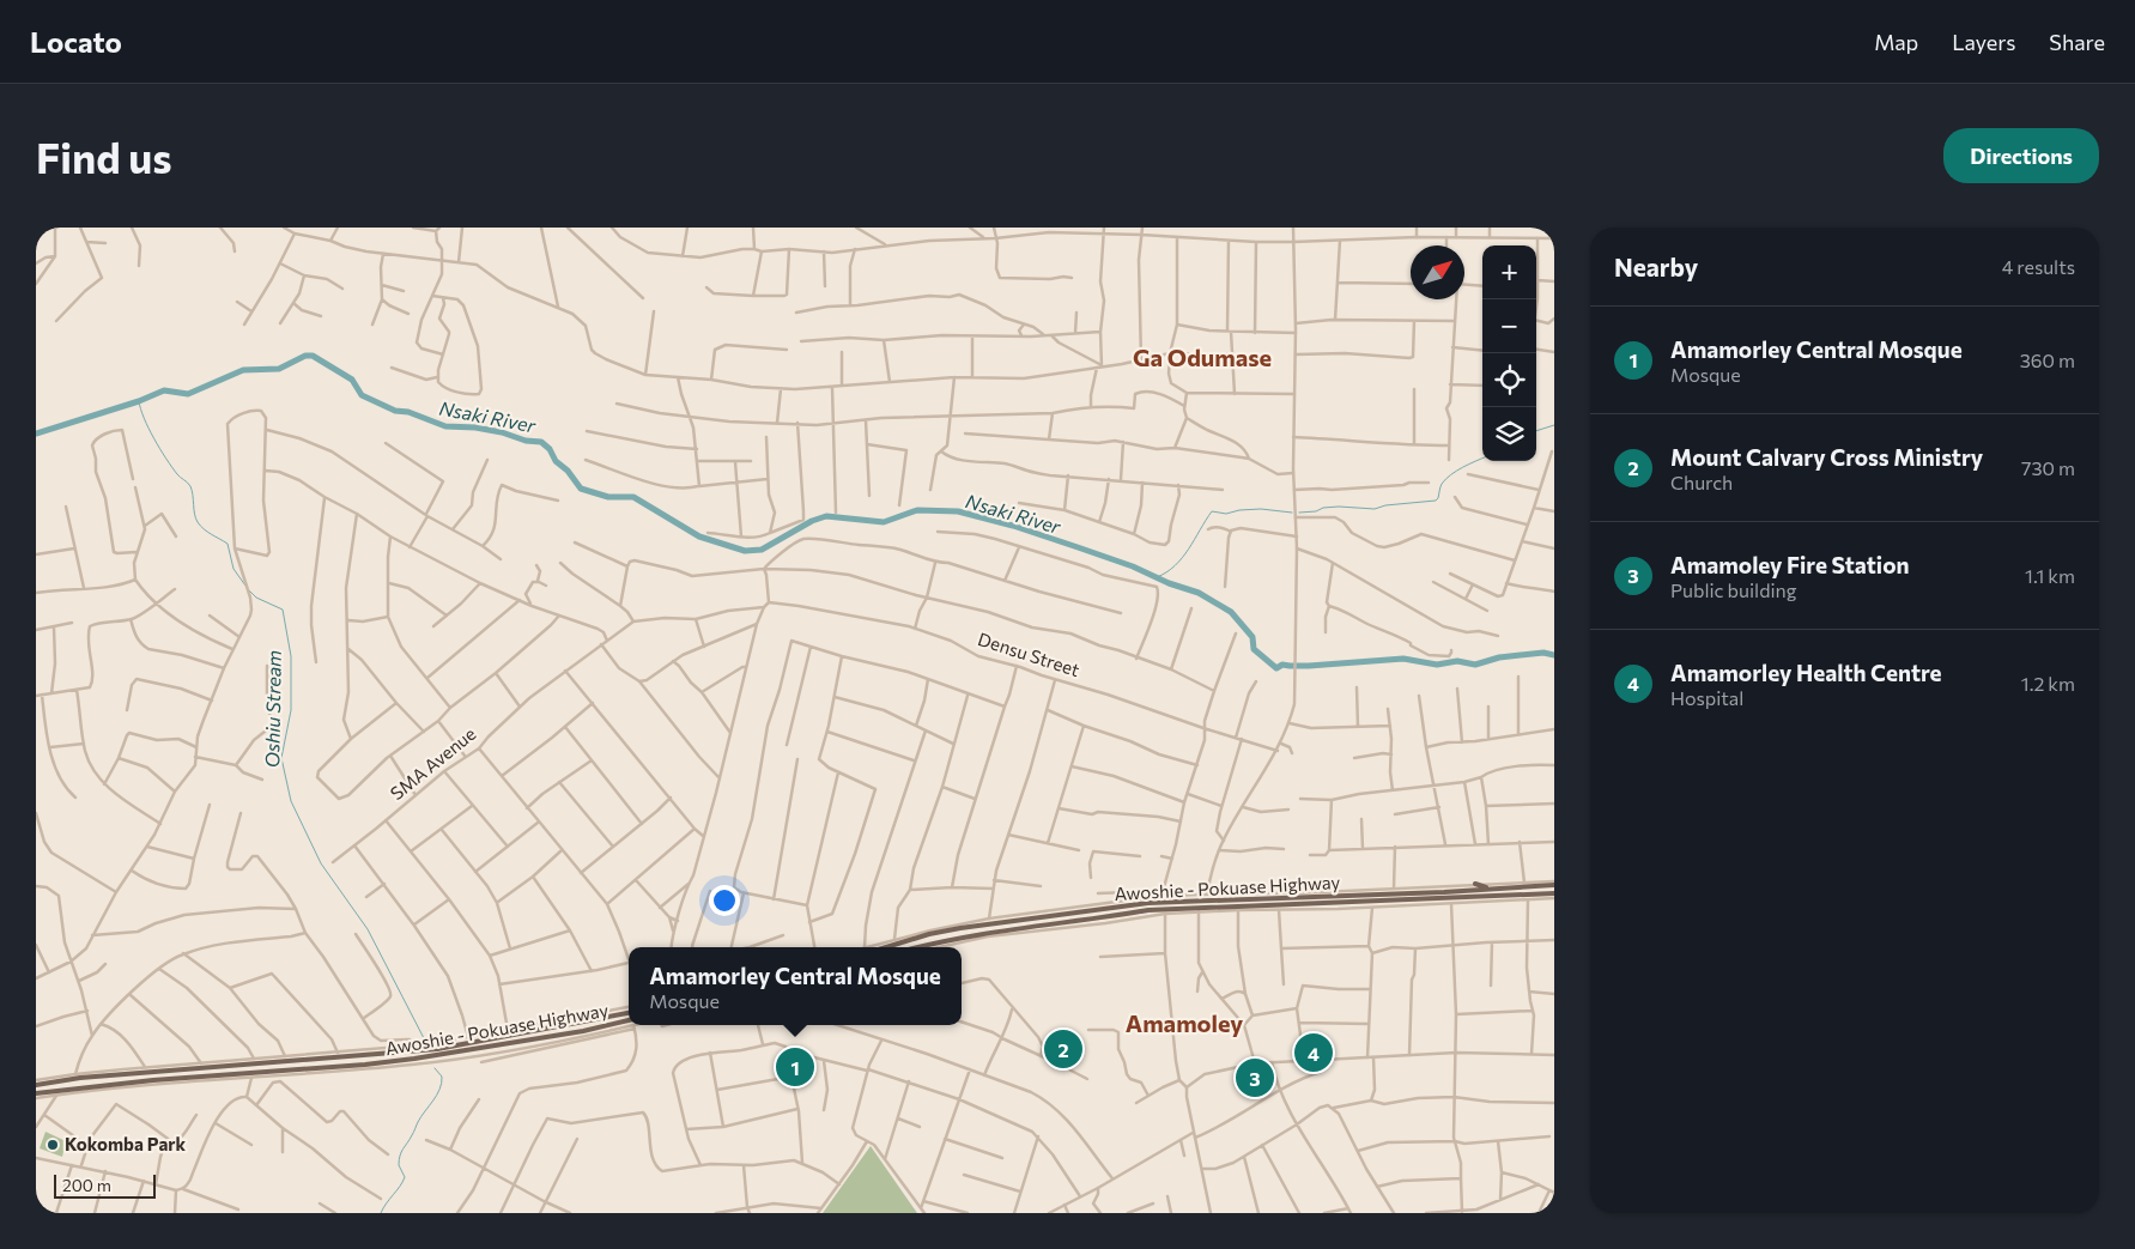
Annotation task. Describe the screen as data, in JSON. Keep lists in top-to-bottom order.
{
  "streets": {
    "main road": ["Awoshie - Pokuase Highway"],
    "street": ["Densu Street", "SMA Avenue"]
  },
  "districts": ["Ga Odumase", "Amamoley"],
  "water": ["Nsaki River", "Oshiu Stream"],
  "places": ["Kokomba Park"],
  "scale_bar": "200 m",
  "north": "top right",
  "page": {
    "header": "Locato",
    "nav": ["Map", "Layers", "Share"],
    "buttons": "Directions",
    "title": "Find us",
    "heading": ["Nearby", "4 results"],
    "map_buttons": ["+", "−"],
    "list": [
      {
        "mark": "1",
        "name": "Amamorley Central Mosque",
        "note": "Mosque",
        "value": "360 m"
      },
      {
        "mark": "2",
        "name": "Mount Calvary Cross Ministry",
        "note": "Church",
        "value": "730 m"
      },
      {
        "mark": "3",
        "name": "Amamoley Fire Station",
        "note": "Public building",
        "value": "1.1 km"
      },
      {
        "mark": "4",
        "name": "Amamorley Health Centre",
        "note": "Hospital",
        "value": "1.2 km"
      }
    ],
    "popup": ["Amamorley Central Mosque", "Mosque"],
    "pins": [
      "2",
      "4",
      "1",
      "3"
    ],
    "scale": "200 m"
  }
}
